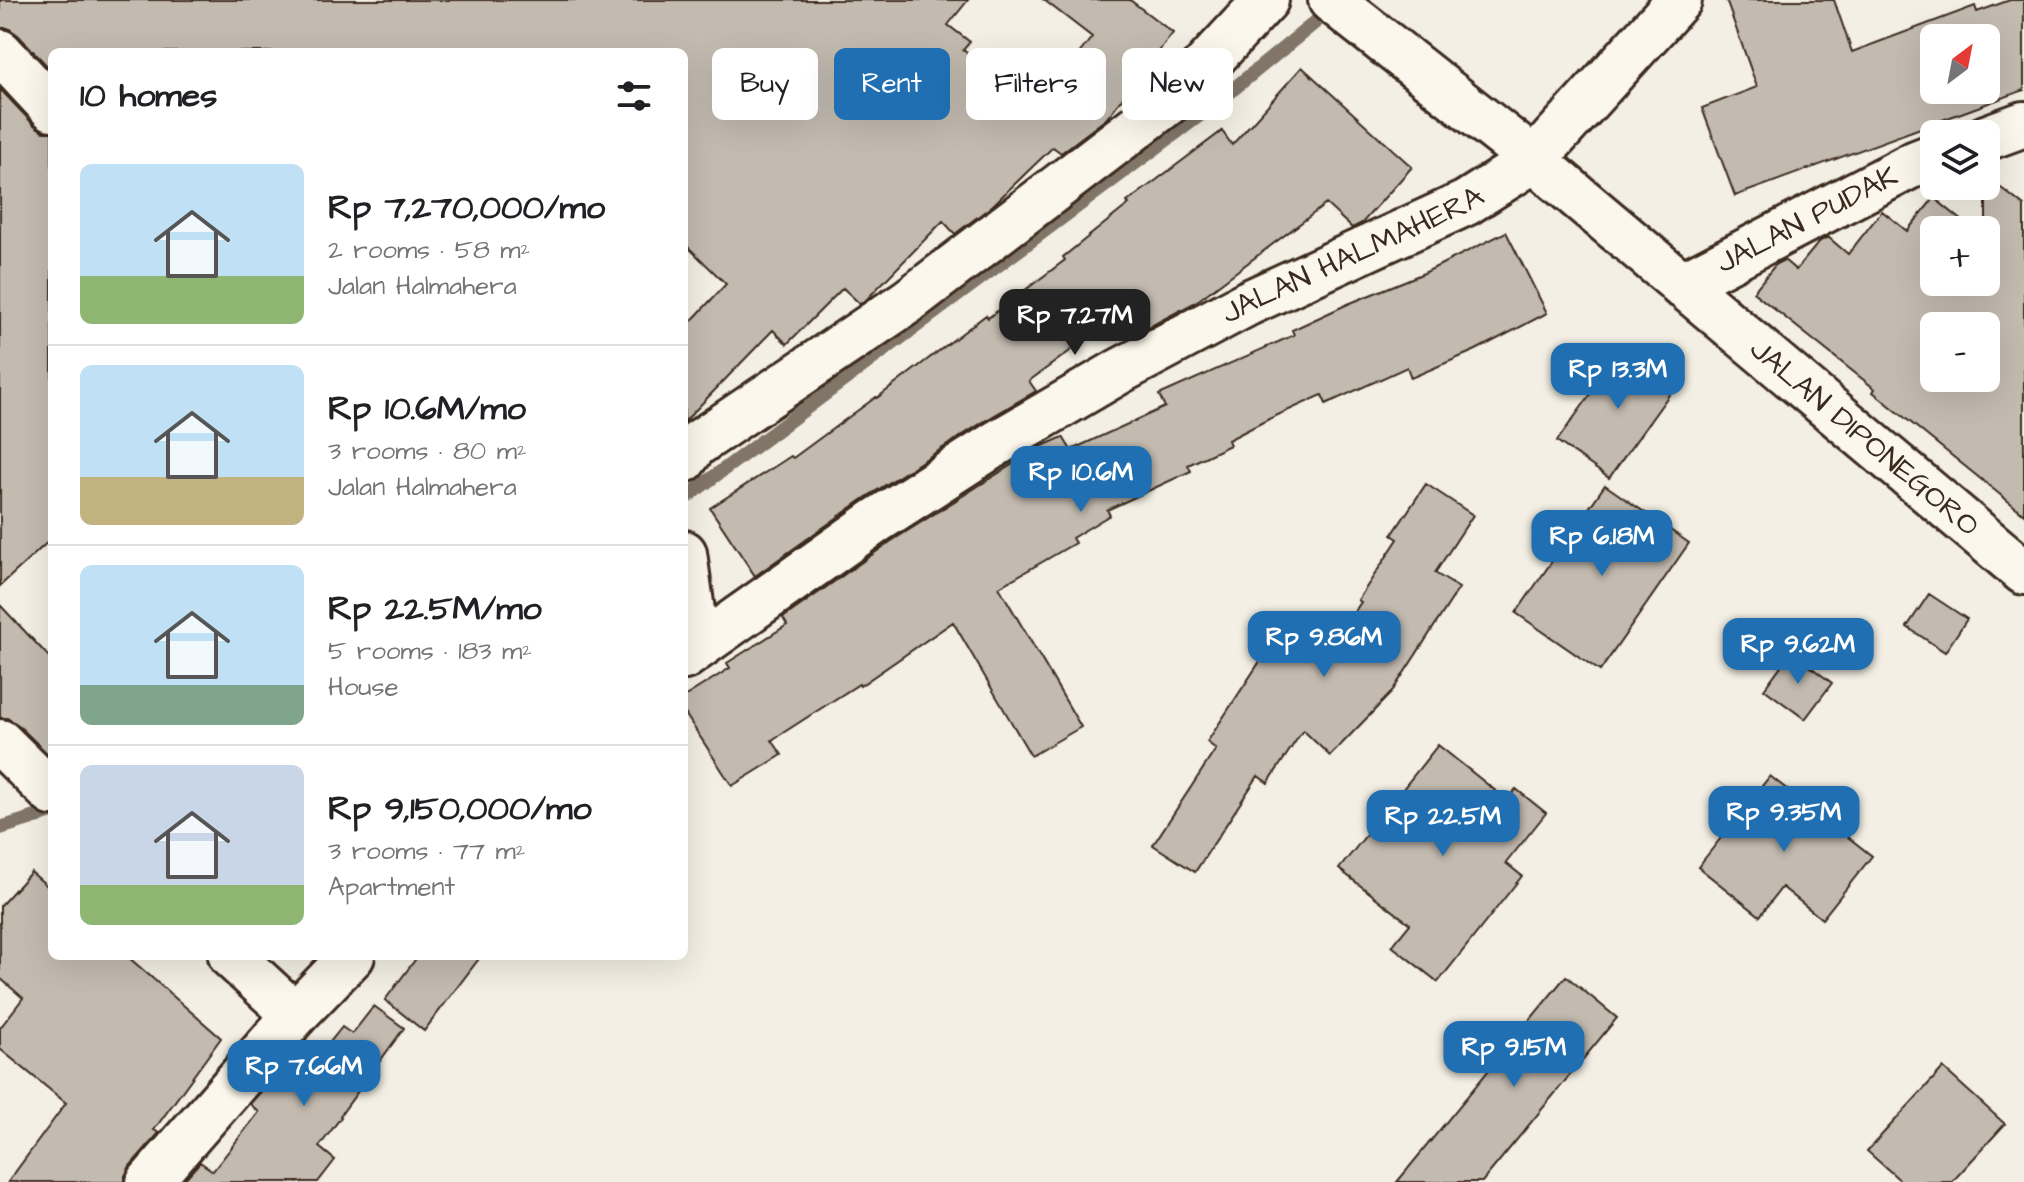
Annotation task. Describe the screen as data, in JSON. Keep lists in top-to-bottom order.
{
  "streets": {
    "main road": ["JALAN PUDAK", "JALAN HALMAHERA", "JALAN DIPONEGORO"]
  },
  "crossings": [
    ["JALAN PUDAK", "JALAN DIPONEGORO"],
    ["JALAN HALMAHERA", "JALAN DIPONEGORO"]
  ],
  "north": "top right",
  "page": {
    "map_buttons": ["+", "−"],
    "chip": [
      "Buy",
      "Rent",
      "Filters",
      "New"
    ],
    "heading": "10 homes",
    "list": [
      {
        "name": "Rp 7,270,000/mo",
        "note": "2 rooms · 58 m² · Jalan Halmahera"
      },
      {
        "name": "Rp 10.6M/mo",
        "note": "3 rooms · 80 m² · Jalan Halmahera"
      },
      {
        "name": "Rp 22.5M/mo",
        "note": "5 rooms · 183 m² · House"
      },
      {
        "name": "Rp 9,150,000/mo",
        "note": "3 rooms · 77 m² · Apartment"
      }
    ],
    "price": [
      "Rp 7.27M",
      "Rp 13.3M",
      "Rp 10.6M",
      "Rp 6.18M",
      "Rp 9.86M",
      "Rp 9.62M",
      "Rp 9.35M",
      "Rp 22.5M",
      "Rp 9.15M",
      "Rp 7.66M"
    ]
  }
}
